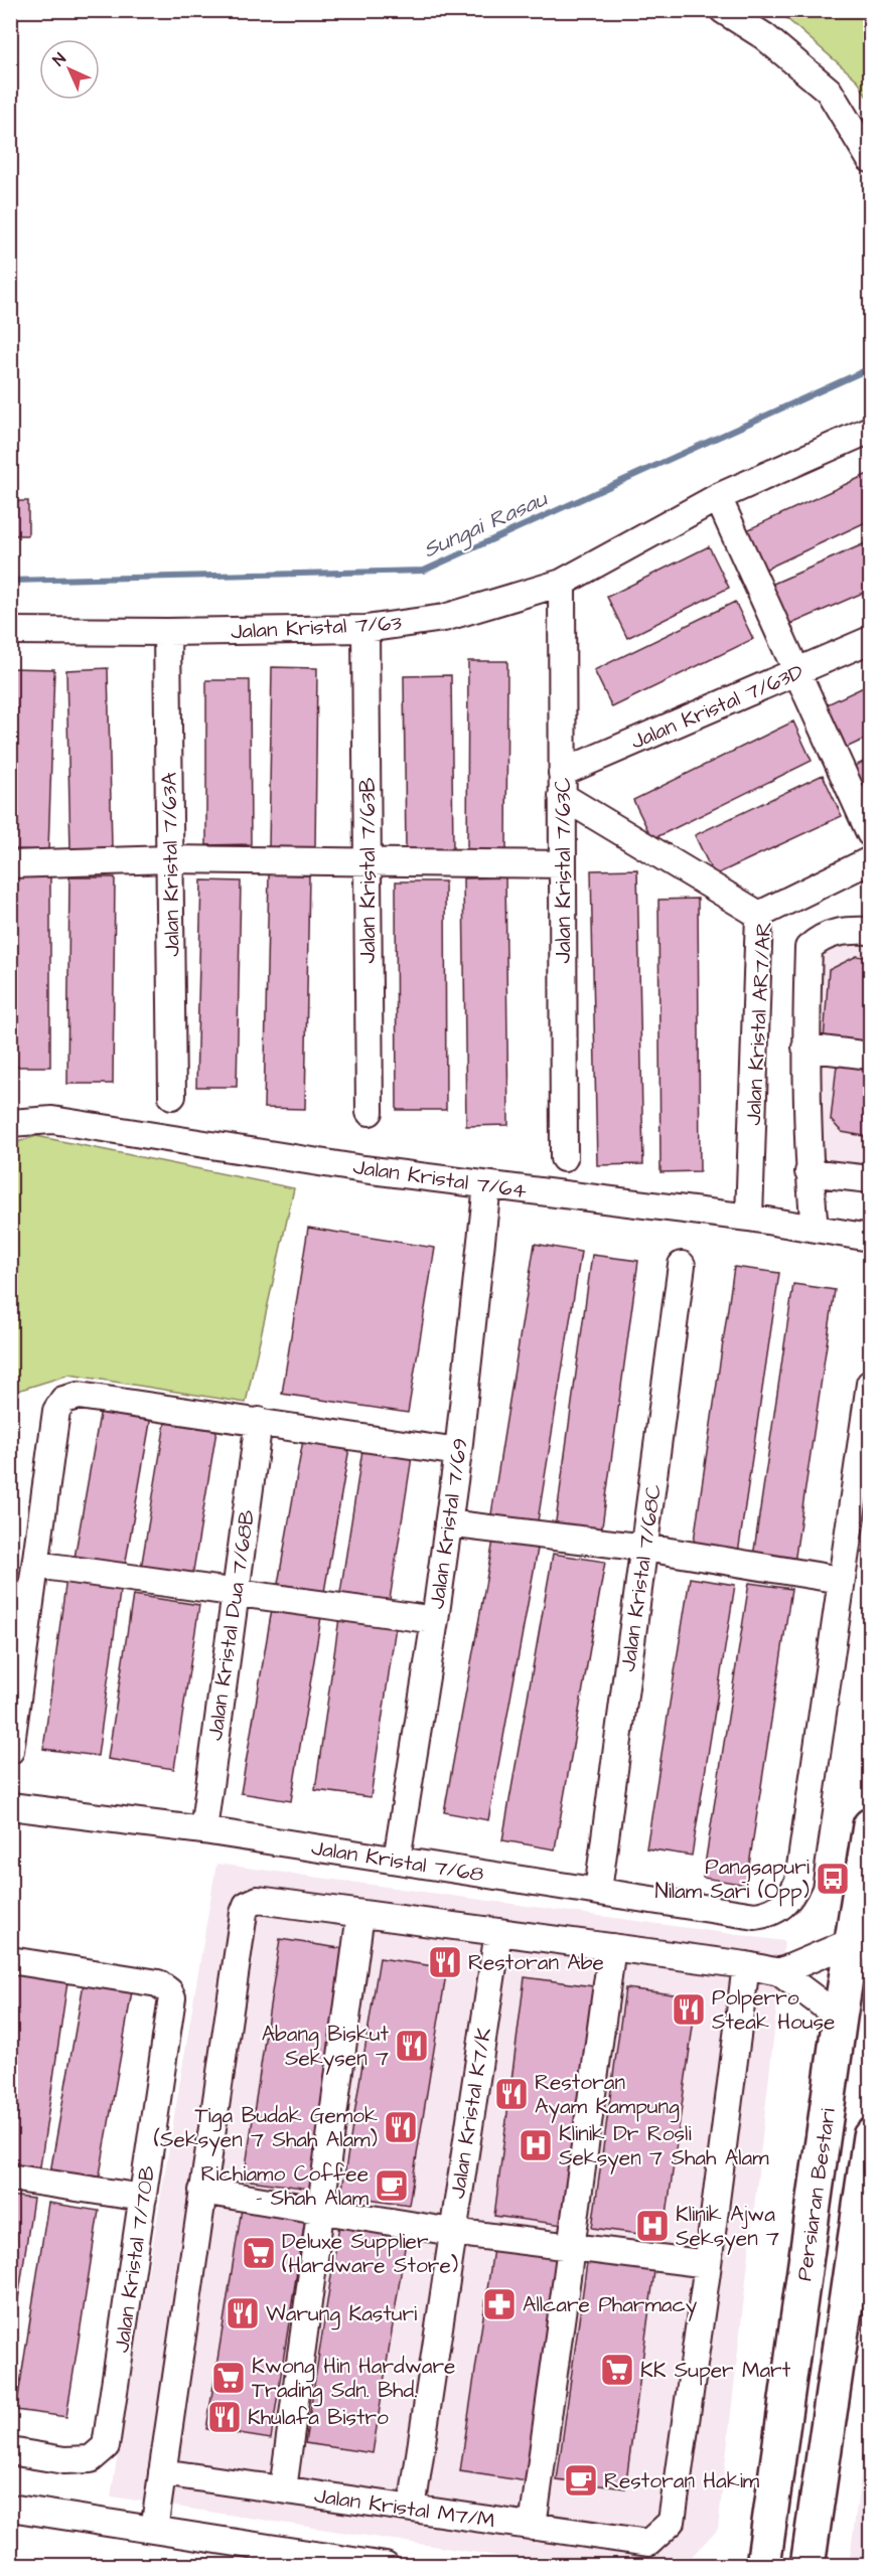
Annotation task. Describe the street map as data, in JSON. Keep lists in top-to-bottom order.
{
  "streets": {
    "main road": ["Persiaran Bestari"],
    "street": [
      "Jalan Kristal 7/63",
      "Jalan Kristal 7/63D",
      "Jalan Kristal 7/63A",
      "Jalan Kristal 7/63B",
      "Jalan Kristal 7/63C",
      "Jalan Kristal AR7/AR",
      "Jalan Kristal 7/64",
      "Jalan Kristal 7/69",
      "Jalan Kristal 7/68C",
      "Jalan Kristal Dua 7/68B",
      "Jalan Kristal 7/68",
      "Jalan Kristal K7/K",
      "Jalan Kristal 7/70B",
      "Jalan Kristal M7/M"
    ]
  },
  "crossings": [
    ["Jalan Kristal 7/63", "Jalan Kristal 7/63A"],
    ["Jalan Kristal 7/63", "Jalan Kristal 7/63B"],
    ["Jalan Kristal 7/63", "Jalan Kristal 7/63C"],
    ["Jalan Kristal 7/63D", "Jalan Kristal 7/63C"],
    ["Jalan Kristal AR7/AR", "Jalan Kristal 7/64"],
    ["Jalan Kristal 7/64", "Jalan Kristal 7/69"],
    ["Jalan Kristal 7/69", "Jalan Kristal 7/68"],
    ["Jalan Kristal 7/68C", "Jalan Kristal 7/68"],
    ["Jalan Kristal Dua 7/68B", "Jalan Kristal 7/68"],
    ["Jalan Kristal K7/K", "Jalan Kristal M7/M"]
  ],
  "water": ["Sungai Rasau"],
  "places": {
    "bus stop": ["Pangsapuri Nilam Sari (Opp)"],
    "restaurant": [
      "Restoran Abe",
      "Polperro Steak House",
      "Abang Biskut Sekysen 7",
      "Restoran Ayam Kampung",
      "Tiga Budak Gemok (Seksyen 7 Shah Alam)",
      "Warung Kasturi",
      "Khulafa Bistro"
    ],
    "hospital": ["Klinik Dr Rosli Seksyen 7 Shah Alam", "Klinik Ajwa Seksyen 7"],
    "cafe": ["Richiamo Coffee - Shah Alam", "Restoran Hakim"],
    "supermarket": ["Deluxe Supplier (Hardware Store)", "KK Super Mart", "Kwong Hin Hardware Trading Sdn. Bhd."],
    "pharmacy": ["Allcare Pharmacy"]
  },
  "north": "top left"
}
